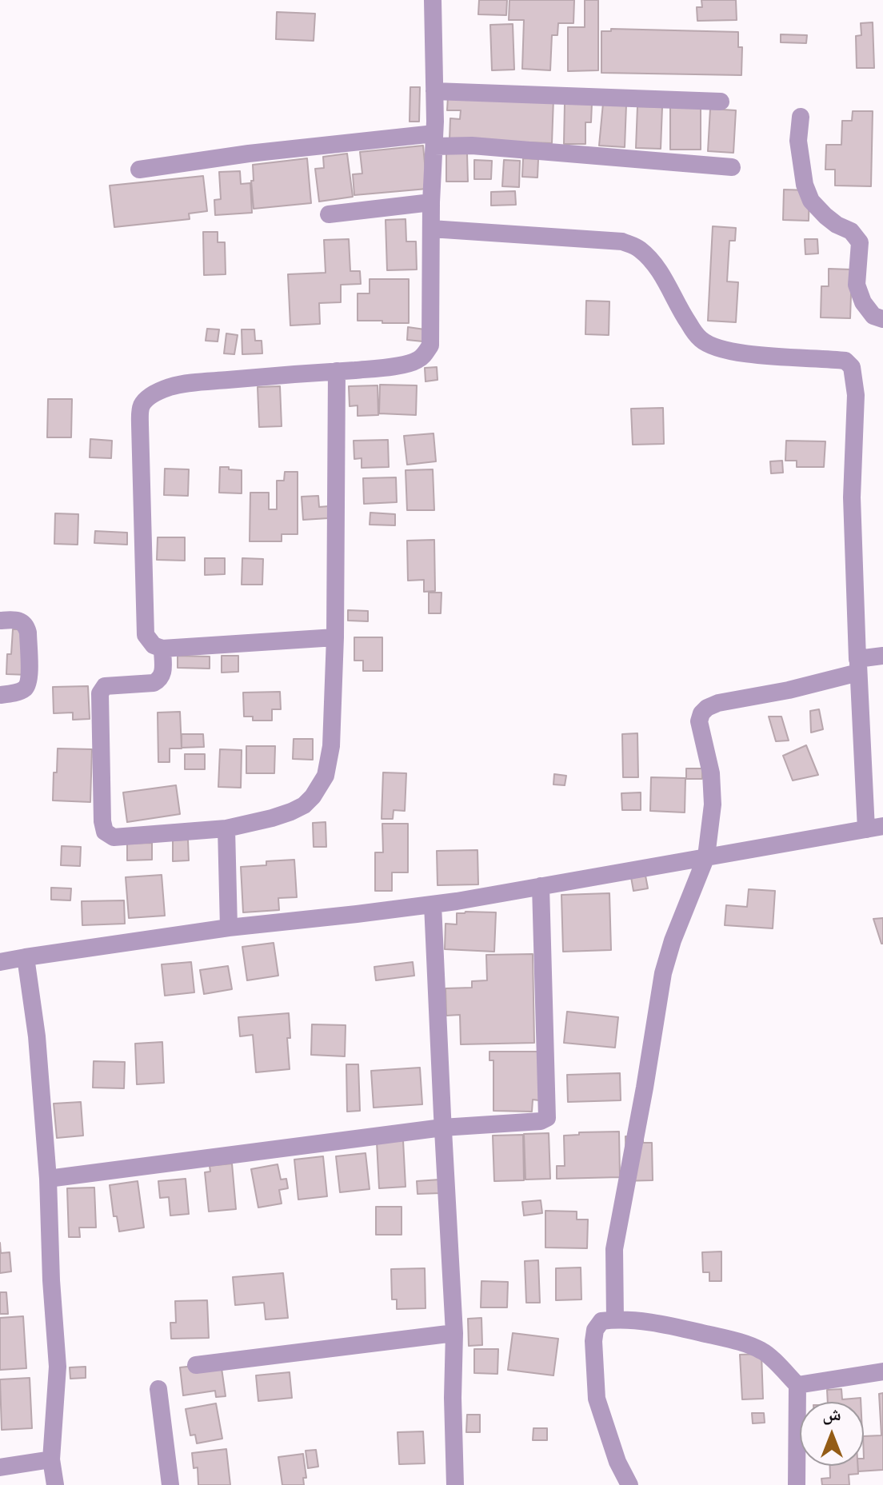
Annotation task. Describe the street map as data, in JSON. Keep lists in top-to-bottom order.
{
  "north": "top"
}
